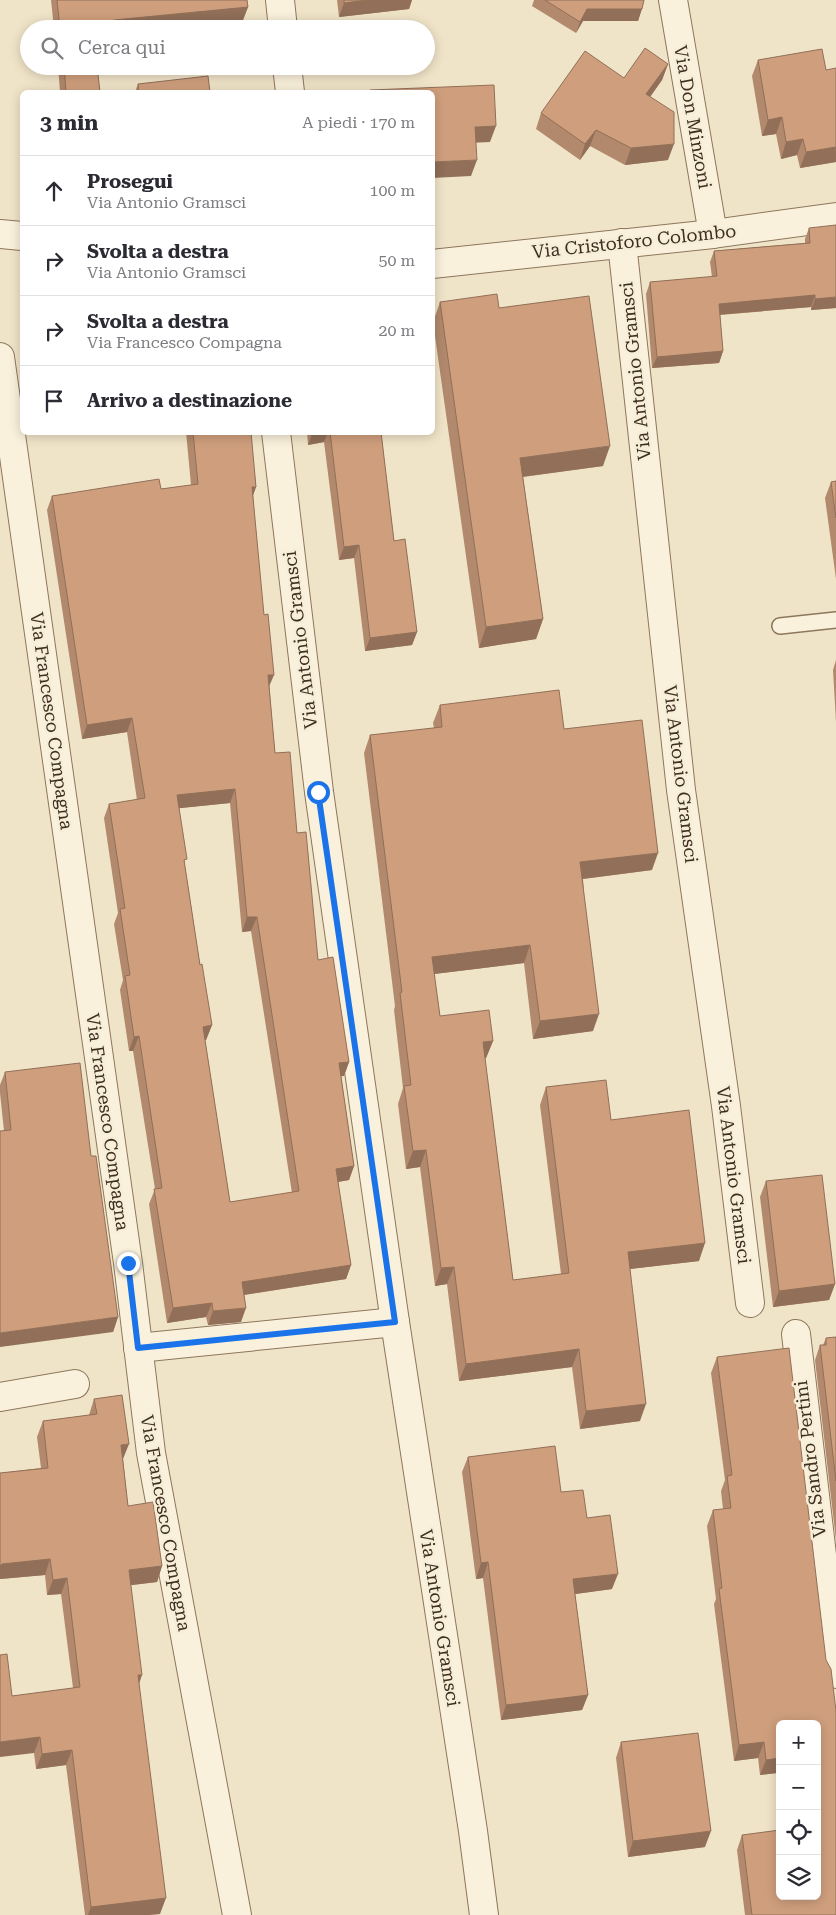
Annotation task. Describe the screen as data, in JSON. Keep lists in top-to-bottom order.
{
  "streets": {
    "street": [
      "Via Don Minzoni",
      "Via Cristoforo Colombo",
      "Via Antonio Gramsci",
      "Via Francesco Compagna",
      "Via Sandro Pertini"
    ]
  },
  "crossings": [
    ["Via Don Minzoni", "Via Cristoforo Colombo"],
    ["Via Cristoforo Colombo", "Via Antonio Gramsci"]
  ],
  "page": {
    "search": "Cerca qui",
    "heading": ["3 min", "A piedi · 170 m"],
    "list": [
      ["Prosegui", "Via Antonio Gramsci", "100 m"],
      ["Svolta a destra", "Via Antonio Gramsci", "50 m"],
      ["Svolta a destra", "Via Francesco Compagna", "20 m"],
      "Arrivo a destinazione"
    ],
    "map_buttons": ["+", "−"]
  }
}
